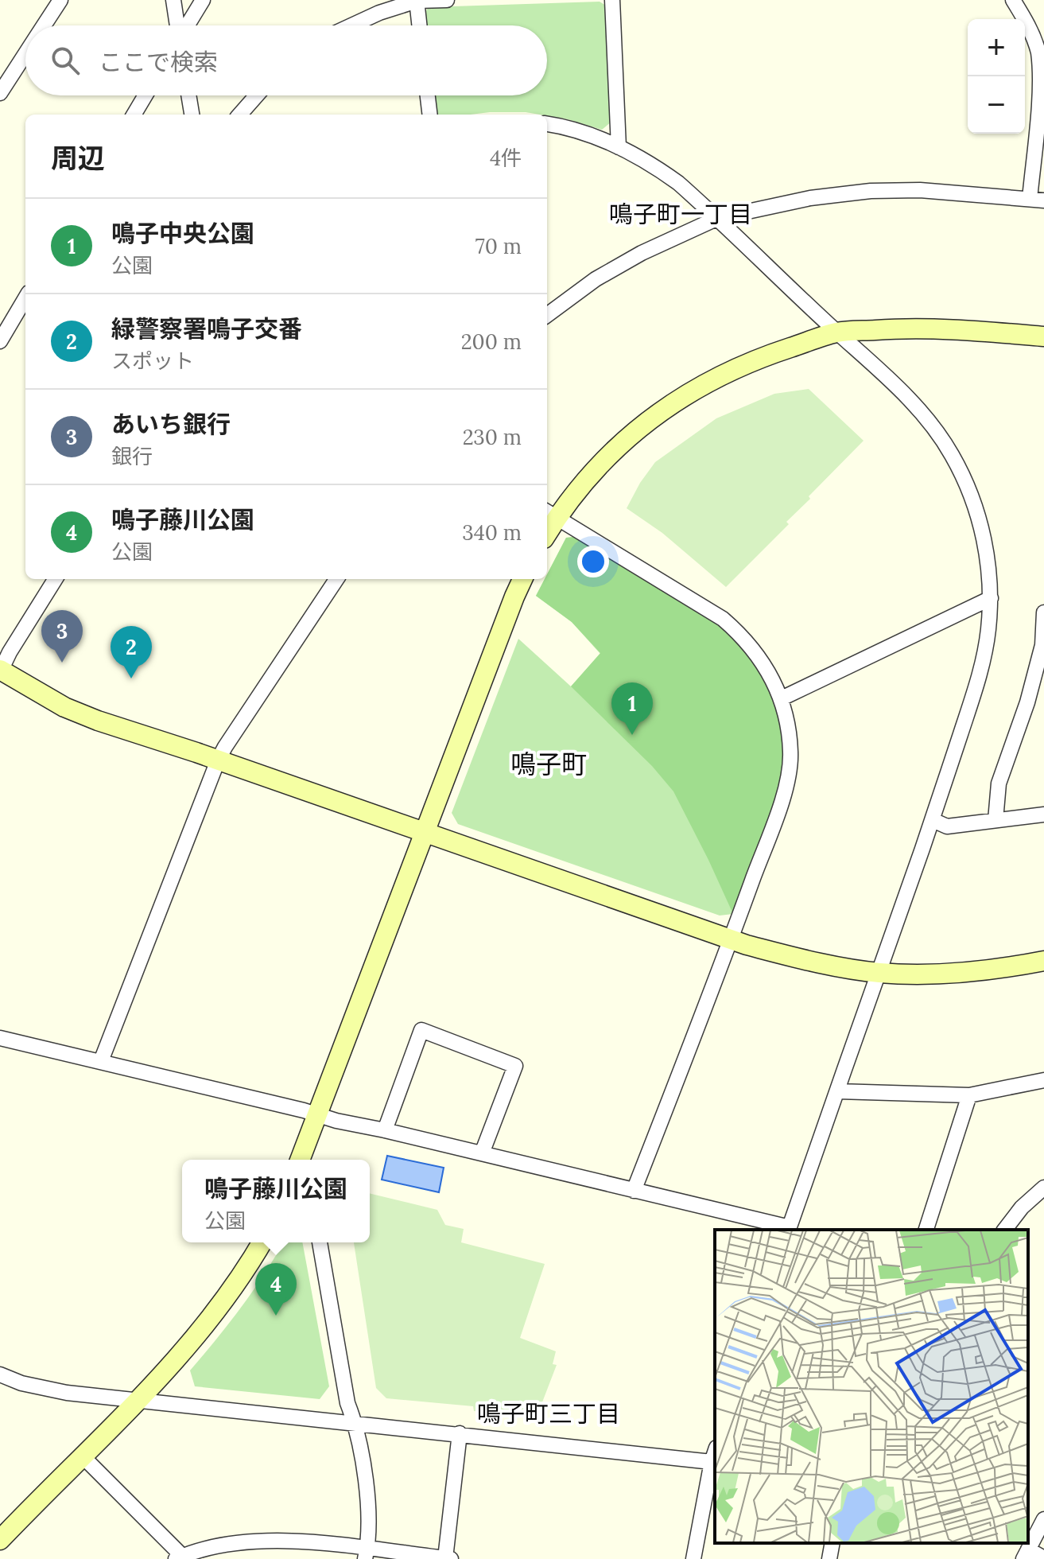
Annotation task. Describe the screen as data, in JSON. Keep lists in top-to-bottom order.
{
  "districts": ["鳴子町一丁目", "鳴子町", "鳴子町三丁目"],
  "page": {
    "map_buttons": ["+", "−"],
    "search": "ここで検索",
    "heading": ["周辺", "4件"],
    "list": [
      {
        "mark": "1",
        "name": "鳴子中央公園",
        "note": "公園",
        "value": "70 m"
      },
      {
        "mark": "2",
        "name": "緑警察署鳴子交番",
        "note": "スポット",
        "value": "200 m"
      },
      {
        "mark": "3",
        "name": "あいち銀行",
        "note": "銀行",
        "value": "230 m"
      },
      {
        "mark": "4",
        "name": "鳴子藤川公園",
        "note": "公園",
        "value": "340 m"
      }
    ],
    "pins": [
      "3",
      "2",
      "1",
      "4"
    ],
    "popup": ["鳴子藤川公園", "公園"]
  }
}
